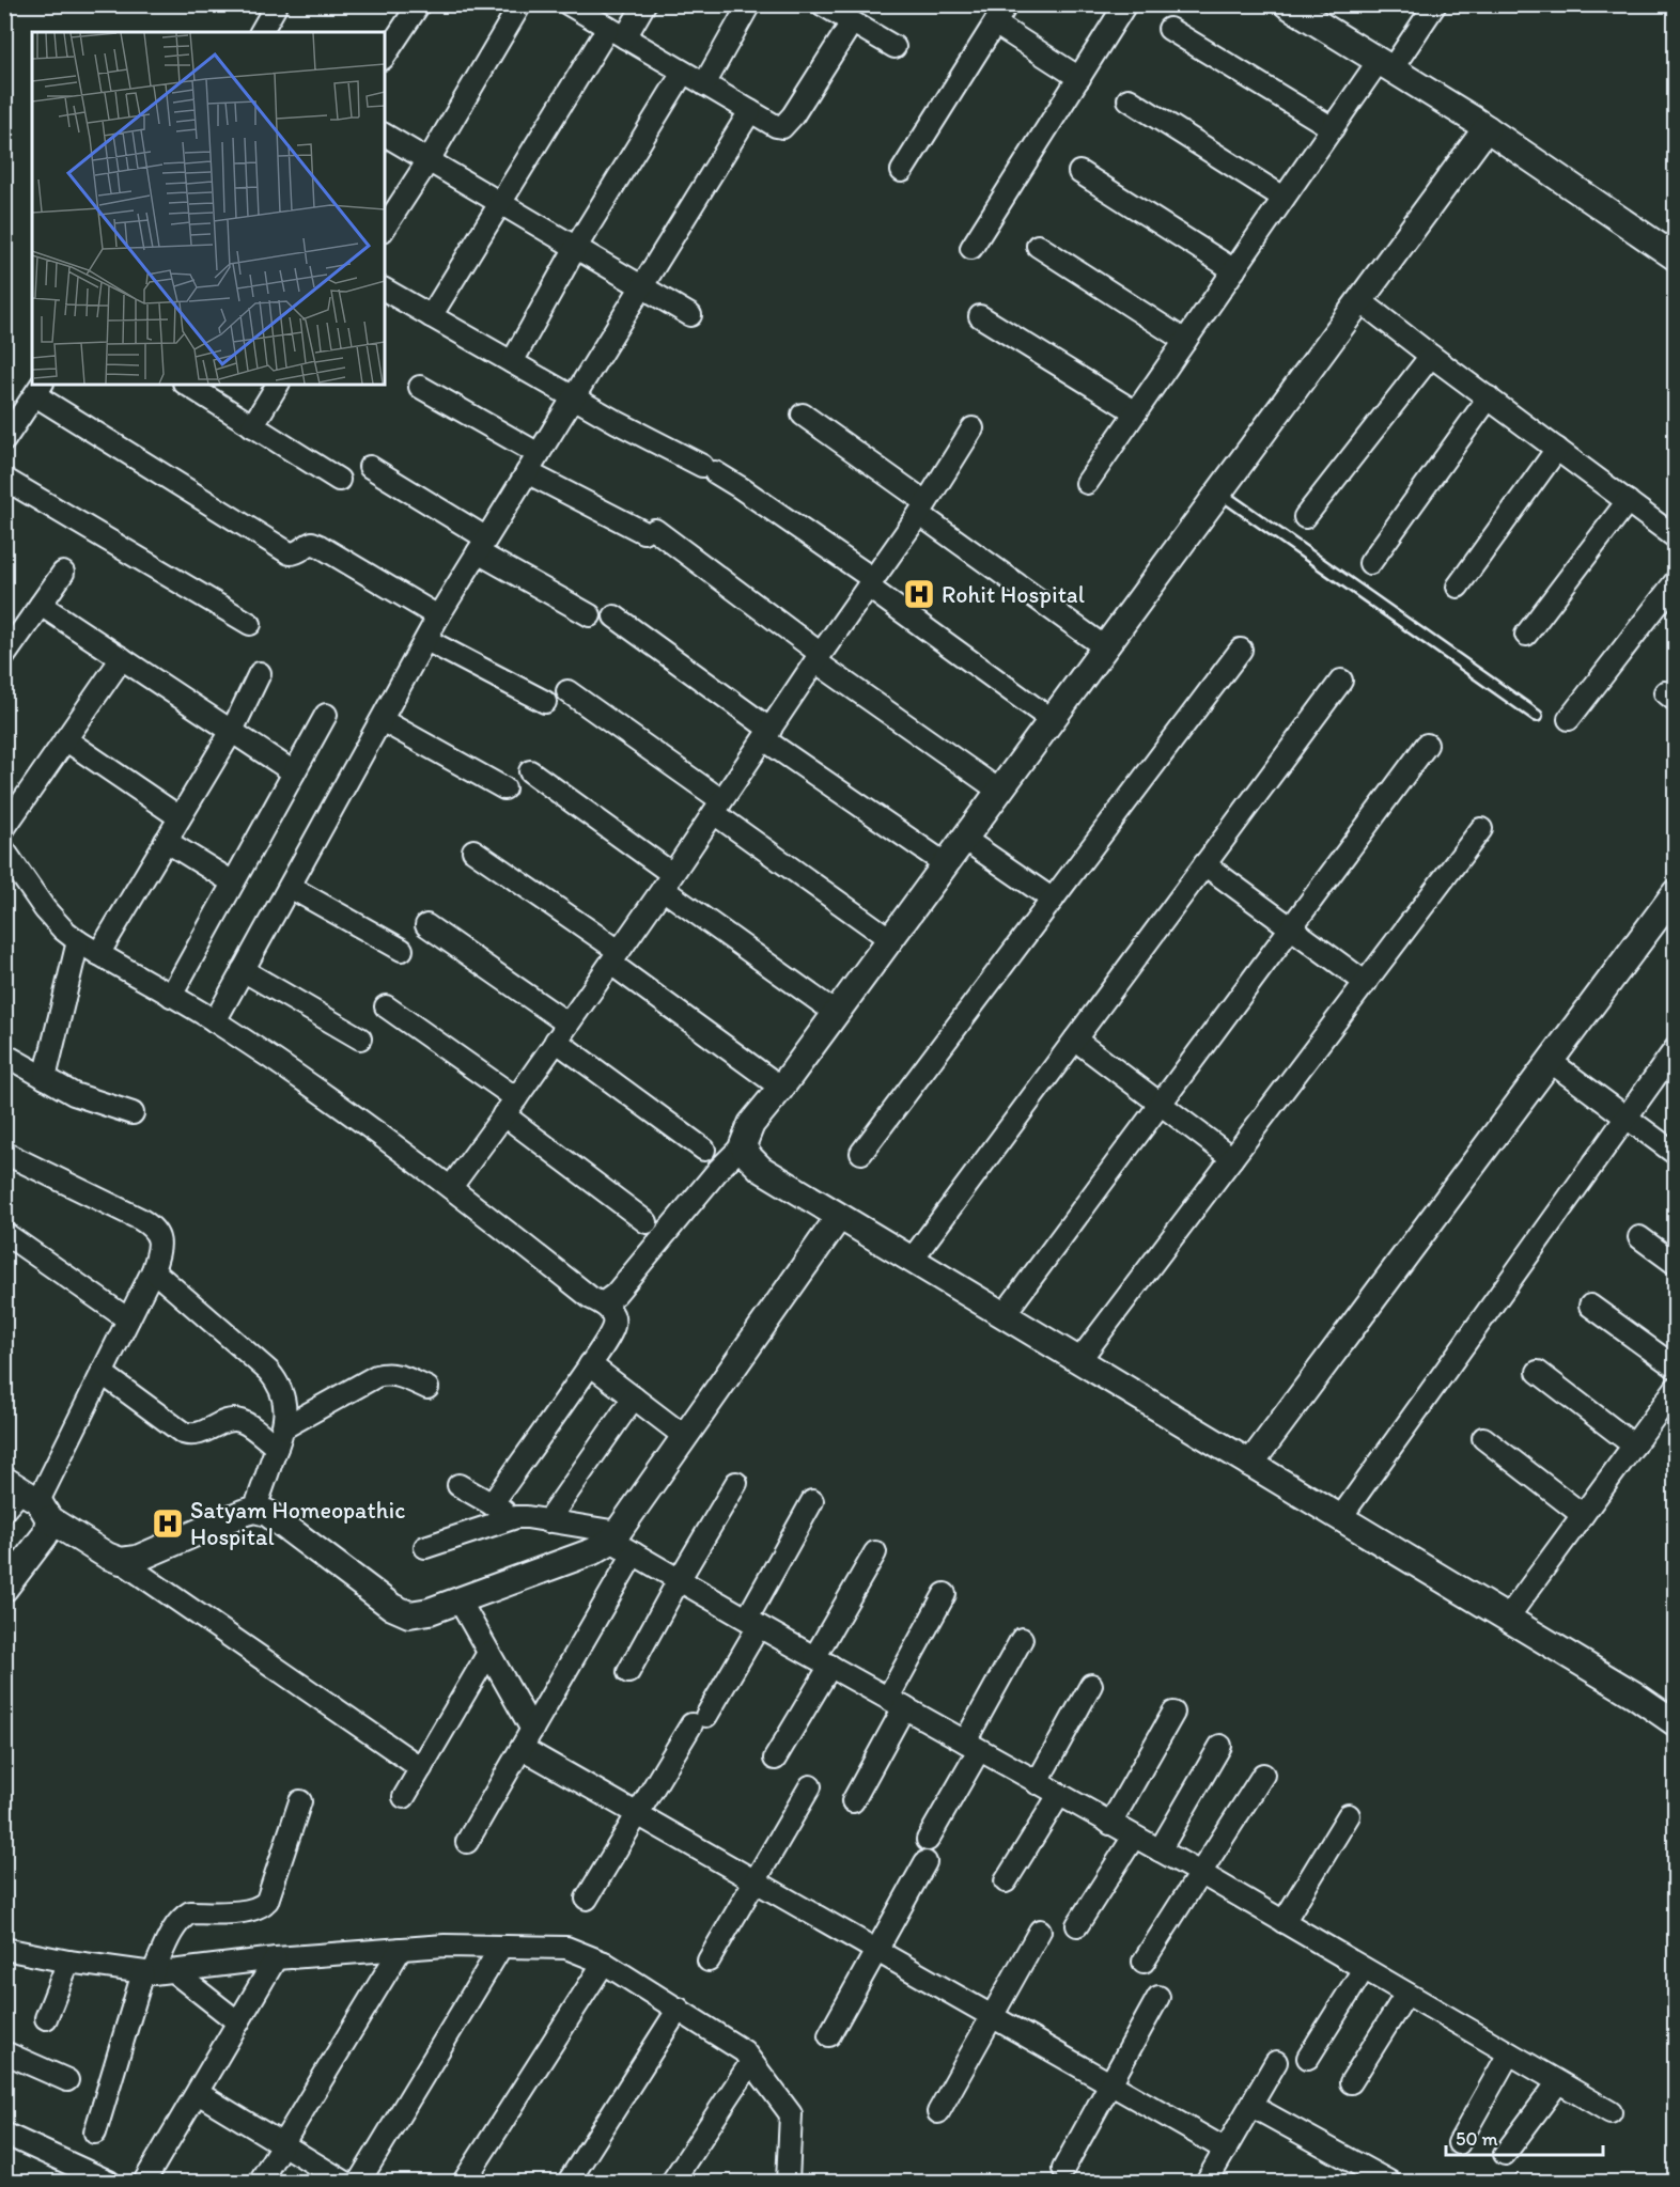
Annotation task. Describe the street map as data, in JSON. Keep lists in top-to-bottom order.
{
  "places": {
    "hospital": ["Rohit Hospital", "Satyam Homeopathic Hospital"]
  },
  "scale_bar": "50 m"
}
